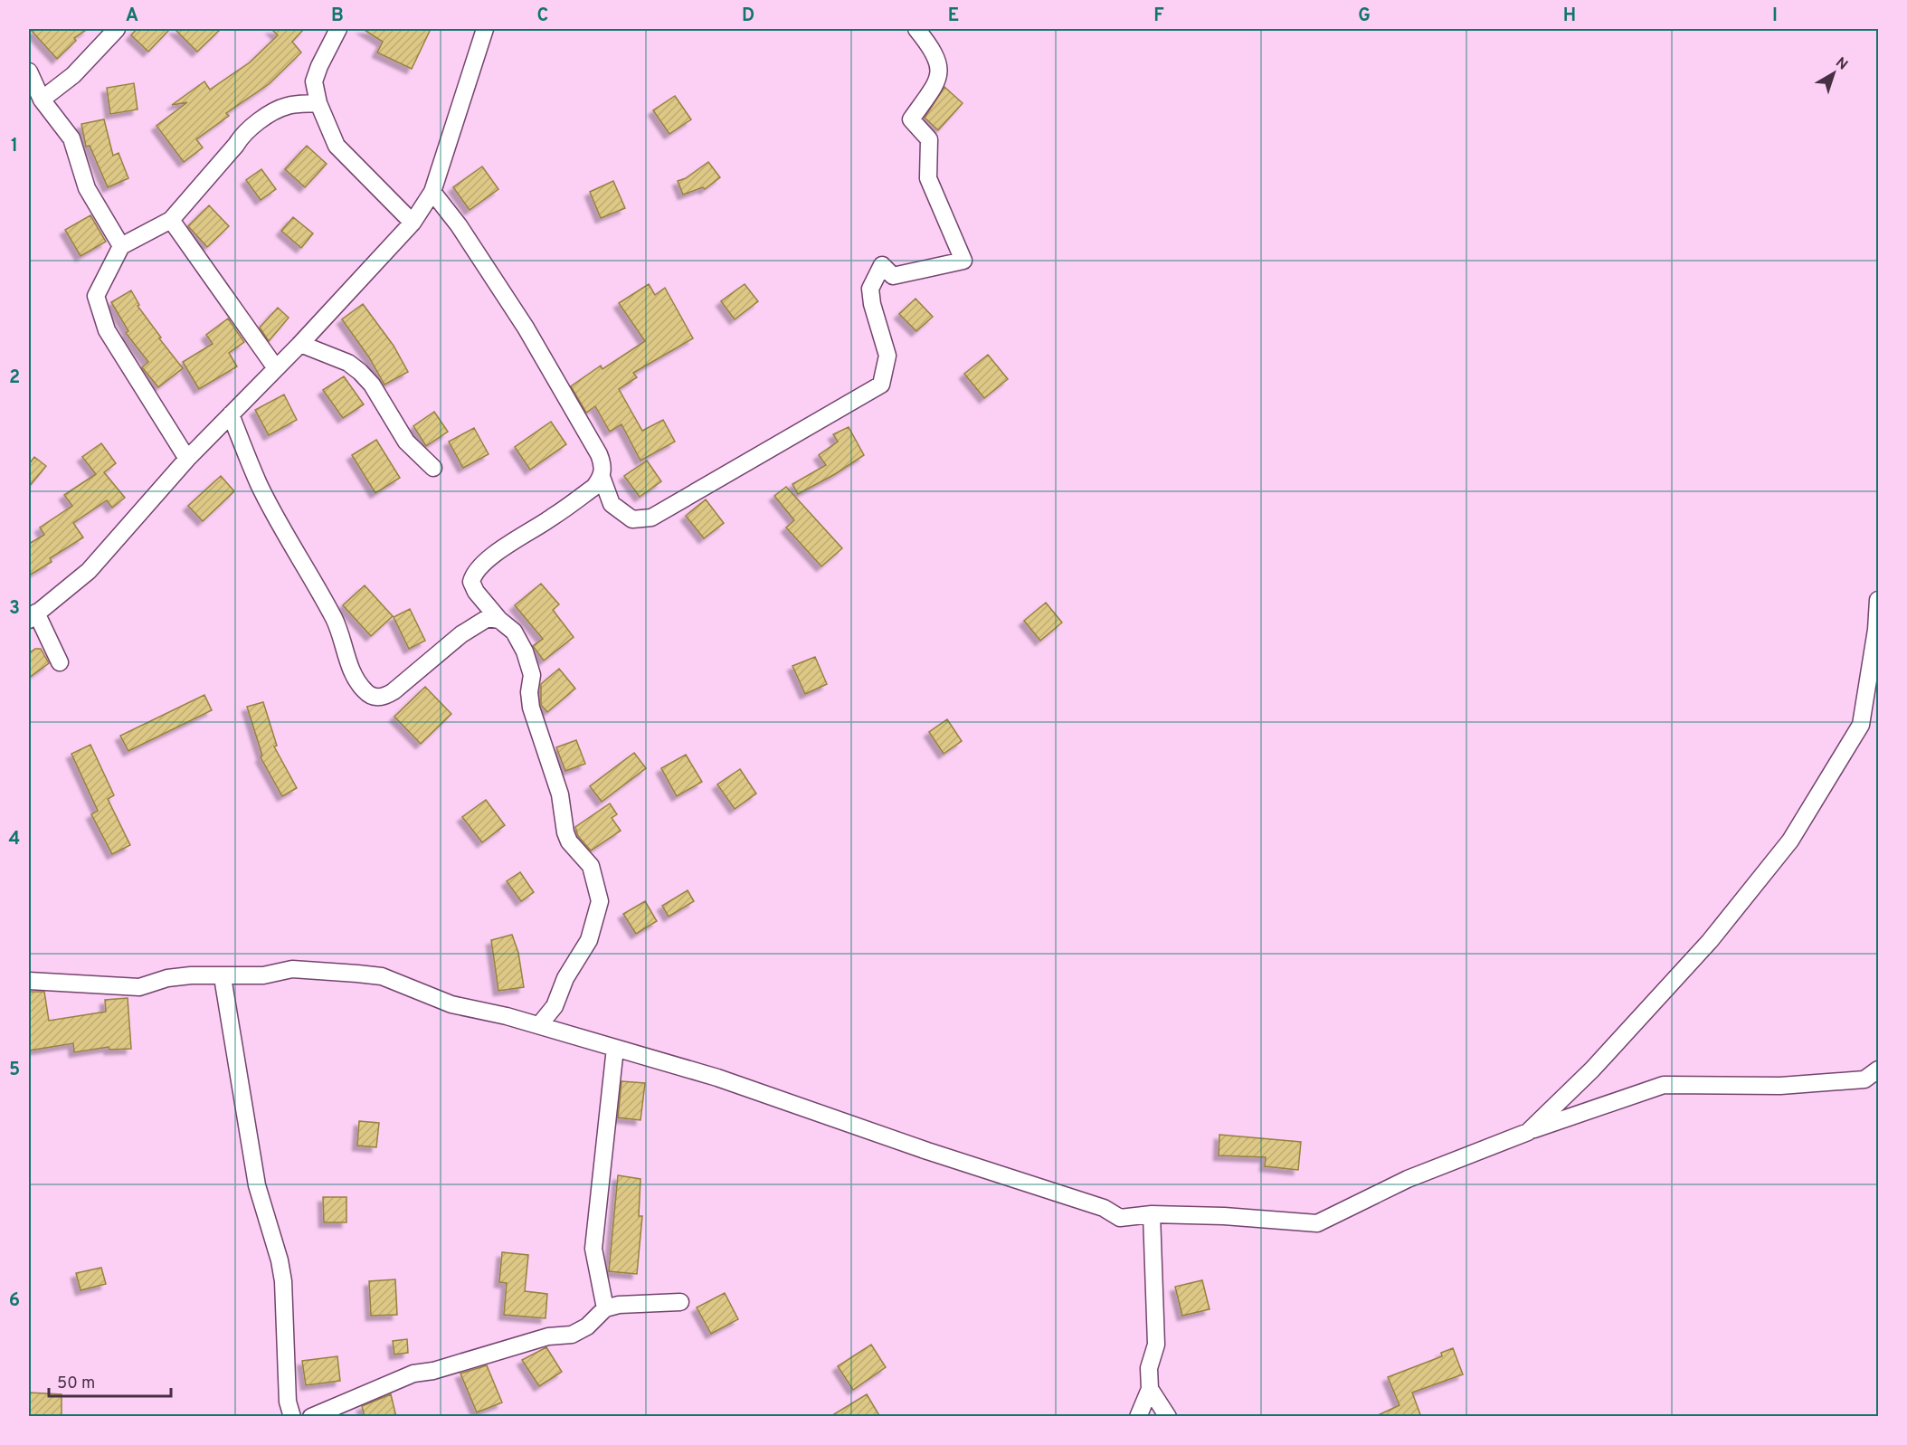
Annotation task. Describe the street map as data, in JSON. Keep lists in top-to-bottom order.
{
  "scale_bar": "50 m",
  "north": "top right",
  "grid": {
    "columns": [
      "A",
      "B",
      "C",
      "D",
      "E",
      "F",
      "G",
      "H",
      "I"
    ],
    "rows": [
      "1",
      "2",
      "3",
      "4",
      "5",
      "6"
    ]
  }
}
